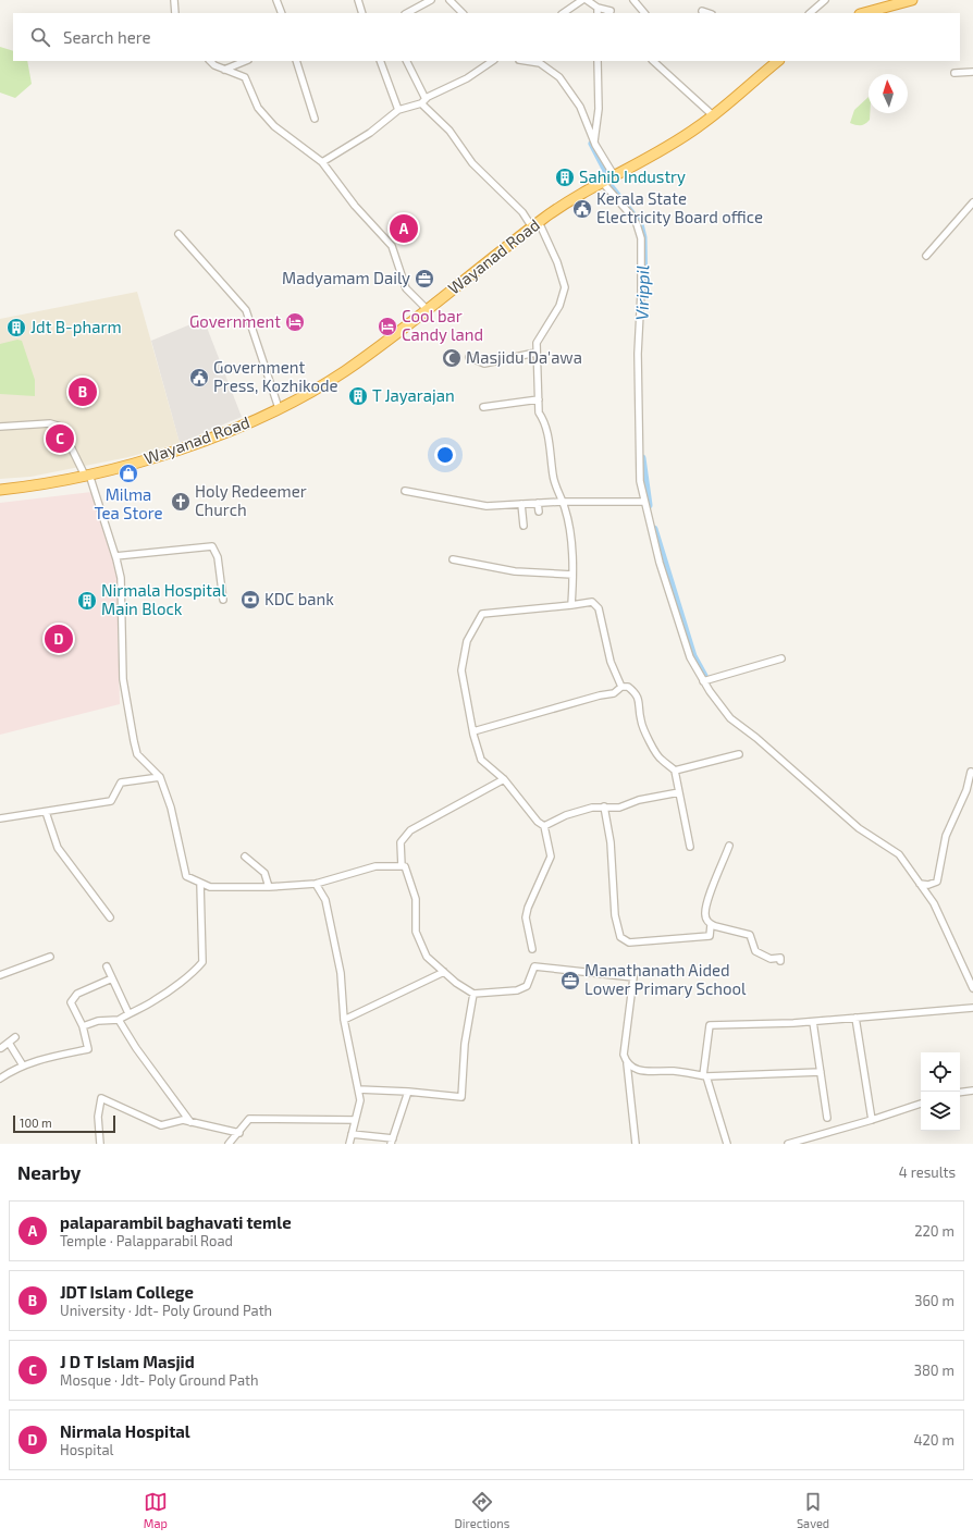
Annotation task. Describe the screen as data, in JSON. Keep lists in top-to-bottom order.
{
  "streets": {
    "highway": ["Wayanad Road"]
  },
  "water": ["Virippil"],
  "places": {
    "building": [
      "Sahib Industry",
      "Jdt B-pharm",
      "T Jayarajan",
      "Nirmala Hospital Main Block"
    ],
    "public building": ["Kerala State Electricity Board office", "Government Press, Kozhikode"],
    "office": ["Madyamam Daily", "Manathanath Aided Lower Primary School"],
    "hotel": ["Government", "Cool bar Candy land"],
    "mosque": ["Masjidu Da'awa"],
    "shop": ["Milma Tea Store"],
    "church": ["Holy Redeemer Church"],
    "bank": ["KDC bank"]
  },
  "scale_bar": "100 m",
  "north": "top",
  "page": {
    "search": "Search here",
    "pins": [
      "A",
      "B",
      "C",
      "D"
    ],
    "scale": "100 m",
    "heading": ["Nearby", "4 results"],
    "list": [
      {
        "mark": "A",
        "name": "palaparambil baghavati temle",
        "note": "Temple · Palapparabil Road",
        "value": "220 m"
      },
      {
        "mark": "B",
        "name": "JDT Islam College",
        "note": "University · Jdt- Poly Ground Path",
        "value": "360 m"
      },
      {
        "mark": "C",
        "name": "J D T Islam Masjid",
        "note": "Mosque · Jdt- Poly Ground Path",
        "value": "380 m"
      },
      {
        "mark": "D",
        "name": "Nirmala Hospital",
        "note": "Hospital",
        "value": "420 m"
      }
    ],
    "nav": ["Map", "Directions", "Saved"]
  }
}
